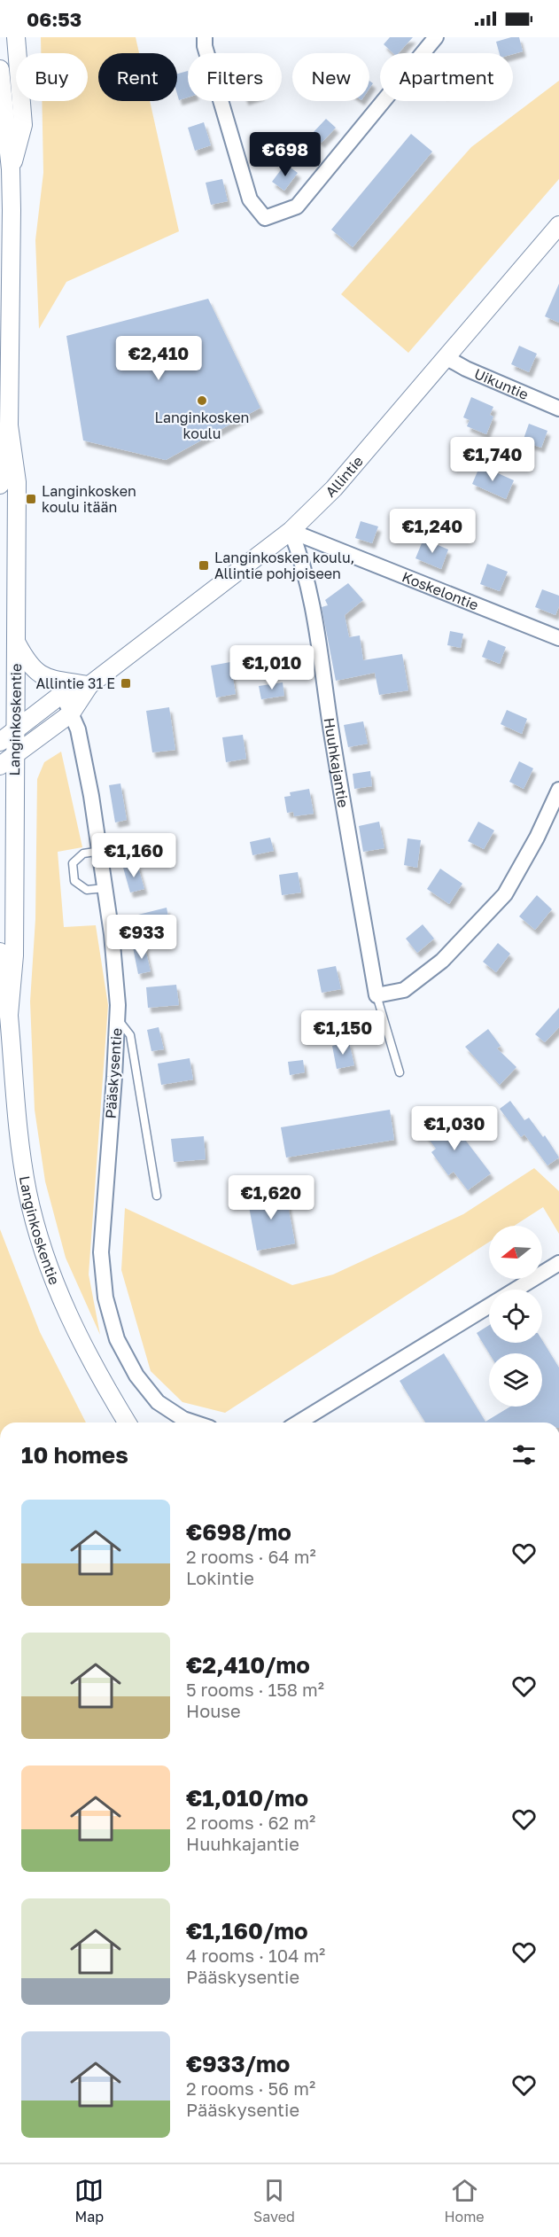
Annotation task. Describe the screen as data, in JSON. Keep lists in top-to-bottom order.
{
  "streets": {
    "street": [
      "Uikuntie",
      "Allintie",
      "Koskelontie",
      "Langinkoskentie",
      "Huuhkajantie",
      "Pääskysentie"
    ]
  },
  "crossings": [
    ["Uikuntie", "Allintie"],
    ["Allintie", "Koskelontie"],
    ["Allintie", "Langinkoskentie"],
    ["Allintie", "Huuhkajantie"],
    ["Allintie", "Pääskysentie"],
    ["Koskelontie", "Huuhkajantie"]
  ],
  "places": {
    "other": ["Langinkosken koulu"],
    "transit": ["Langinkosken koulu itään", "Langinkosken koulu, Allintie pohjoiseen", "Allintie 31 E"]
  },
  "north": "left",
  "page": {
    "status": "06:53",
    "chip": [
      "Buy",
      "Rent",
      "Filters",
      "New",
      "Apartment"
    ],
    "price": [
      "€698",
      "€2,410",
      "€1,740",
      "€1,240",
      "€1,010",
      "€1,160",
      "€933",
      "€1,150",
      "€1,030",
      "€1,620"
    ],
    "heading": "10 homes",
    "list": [
      {
        "name": "€698/mo",
        "note": "2 rooms · 64 m² · Lokintie"
      },
      {
        "name": "€2,410/mo",
        "note": "5 rooms · 158 m² · House"
      },
      {
        "name": "€1,010/mo",
        "note": "2 rooms · 62 m² · Huuhkajantie"
      },
      {
        "name": "€1,160/mo",
        "note": "4 rooms · 104 m² · Pääskysentie"
      },
      {
        "name": "€933/mo",
        "note": "2 rooms · 56 m² · Pääskysentie"
      }
    ],
    "tabs": ["Map", "Saved", "Home"]
  }
}
